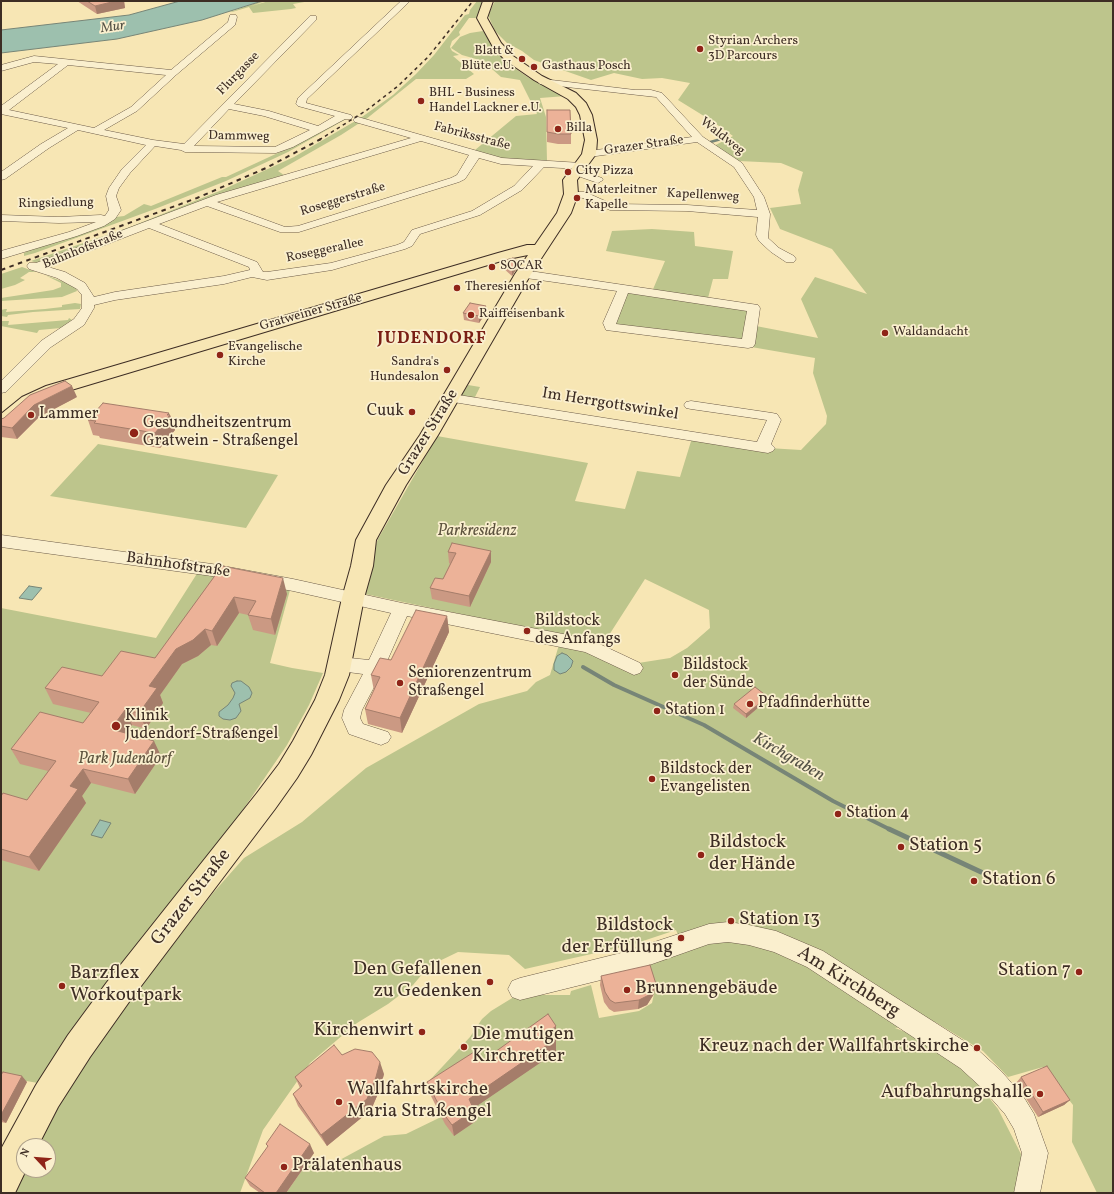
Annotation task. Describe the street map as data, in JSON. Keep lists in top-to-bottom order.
{
  "streets": {
    "main road": ["Grazer Straße", "Gratweiner Straße"],
    "street": [
      "Flurgasse",
      "Dammweg",
      "Fabriksstraße",
      "Waldweg",
      "Kapellenweg",
      "Roseggerstraße",
      "Ringsiedlung",
      "Bahnhofstraße",
      "Roseggerallee",
      "Im Herrgottswinkel",
      "Am Kirchberg"
    ]
  },
  "crossings": [
    ["Flurgasse", "Dammweg"],
    ["Dammweg", "Fabriksstraße"],
    ["Dammweg", "Ringsiedlung"],
    ["Fabriksstraße", "Grazer Straße"],
    ["Fabriksstraße", "Roseggerstraße"],
    ["Fabriksstraße", "Bahnhofstraße"],
    ["Fabriksstraße", "Roseggerallee"],
    ["Waldweg", "Grazer Straße"],
    ["Waldweg", "Kapellenweg"],
    ["Grazer Straße", "Kapellenweg"],
    ["Grazer Straße", "Bahnhofstraße"],
    ["Grazer Straße", "Gratweiner Straße"],
    ["Grazer Straße", "Im Herrgottswinkel"],
    ["Roseggerstraße", "Bahnhofstraße"],
    ["Bahnhofstraße", "Roseggerallee"]
  ],
  "districts": ["JUDENDORF"],
  "water": ["Mur", "Kirchgraben"],
  "parks": ["Parkresidenz", "Park Judendorf"],
  "places": [
    "Styrian Archers 3D Parcours",
    "Blatt & Blüte e.U.",
    "Gasthaus Posch",
    "BHL - Business Handel Lackner e.U.",
    "Billa",
    "City Pizza",
    "Materleitner Kapelle",
    "SOCAR",
    "Theresienhof",
    "Raiffeisenbank",
    "Waldandacht",
    "Evangelische Kirche",
    "Sandra's Hundesalon",
    "Cuuk",
    "Lammer",
    "Gesundheitszentrum Gratwein - Straßengel",
    "Bildstock des Anfangs",
    "Bildstock der Sünde",
    "Seniorenzentrum Straßengel",
    "Pfadfinderhütte",
    "Station 1",
    "Klinik Judendorf-Straßengel",
    "Bildstock der Evangelisten",
    "Station 4",
    "Station 5",
    "Bildstock der Hände",
    "Station 6",
    "Station 13",
    "Bildstock der Erfüllung",
    "Station 7",
    "Den Gefallenen zu Gedenken",
    "Barzflex Workoutpark",
    "Brunnengebäude",
    "Kirchenwirt",
    "Die mutigen Kirchretter",
    "Kreuz nach der Wallfahrtskirche",
    "Aufbahrungshalle",
    "Wallfahrtskirche Maria Straßengel",
    "Prälatenhaus"
  ],
  "north": "top left"
}
